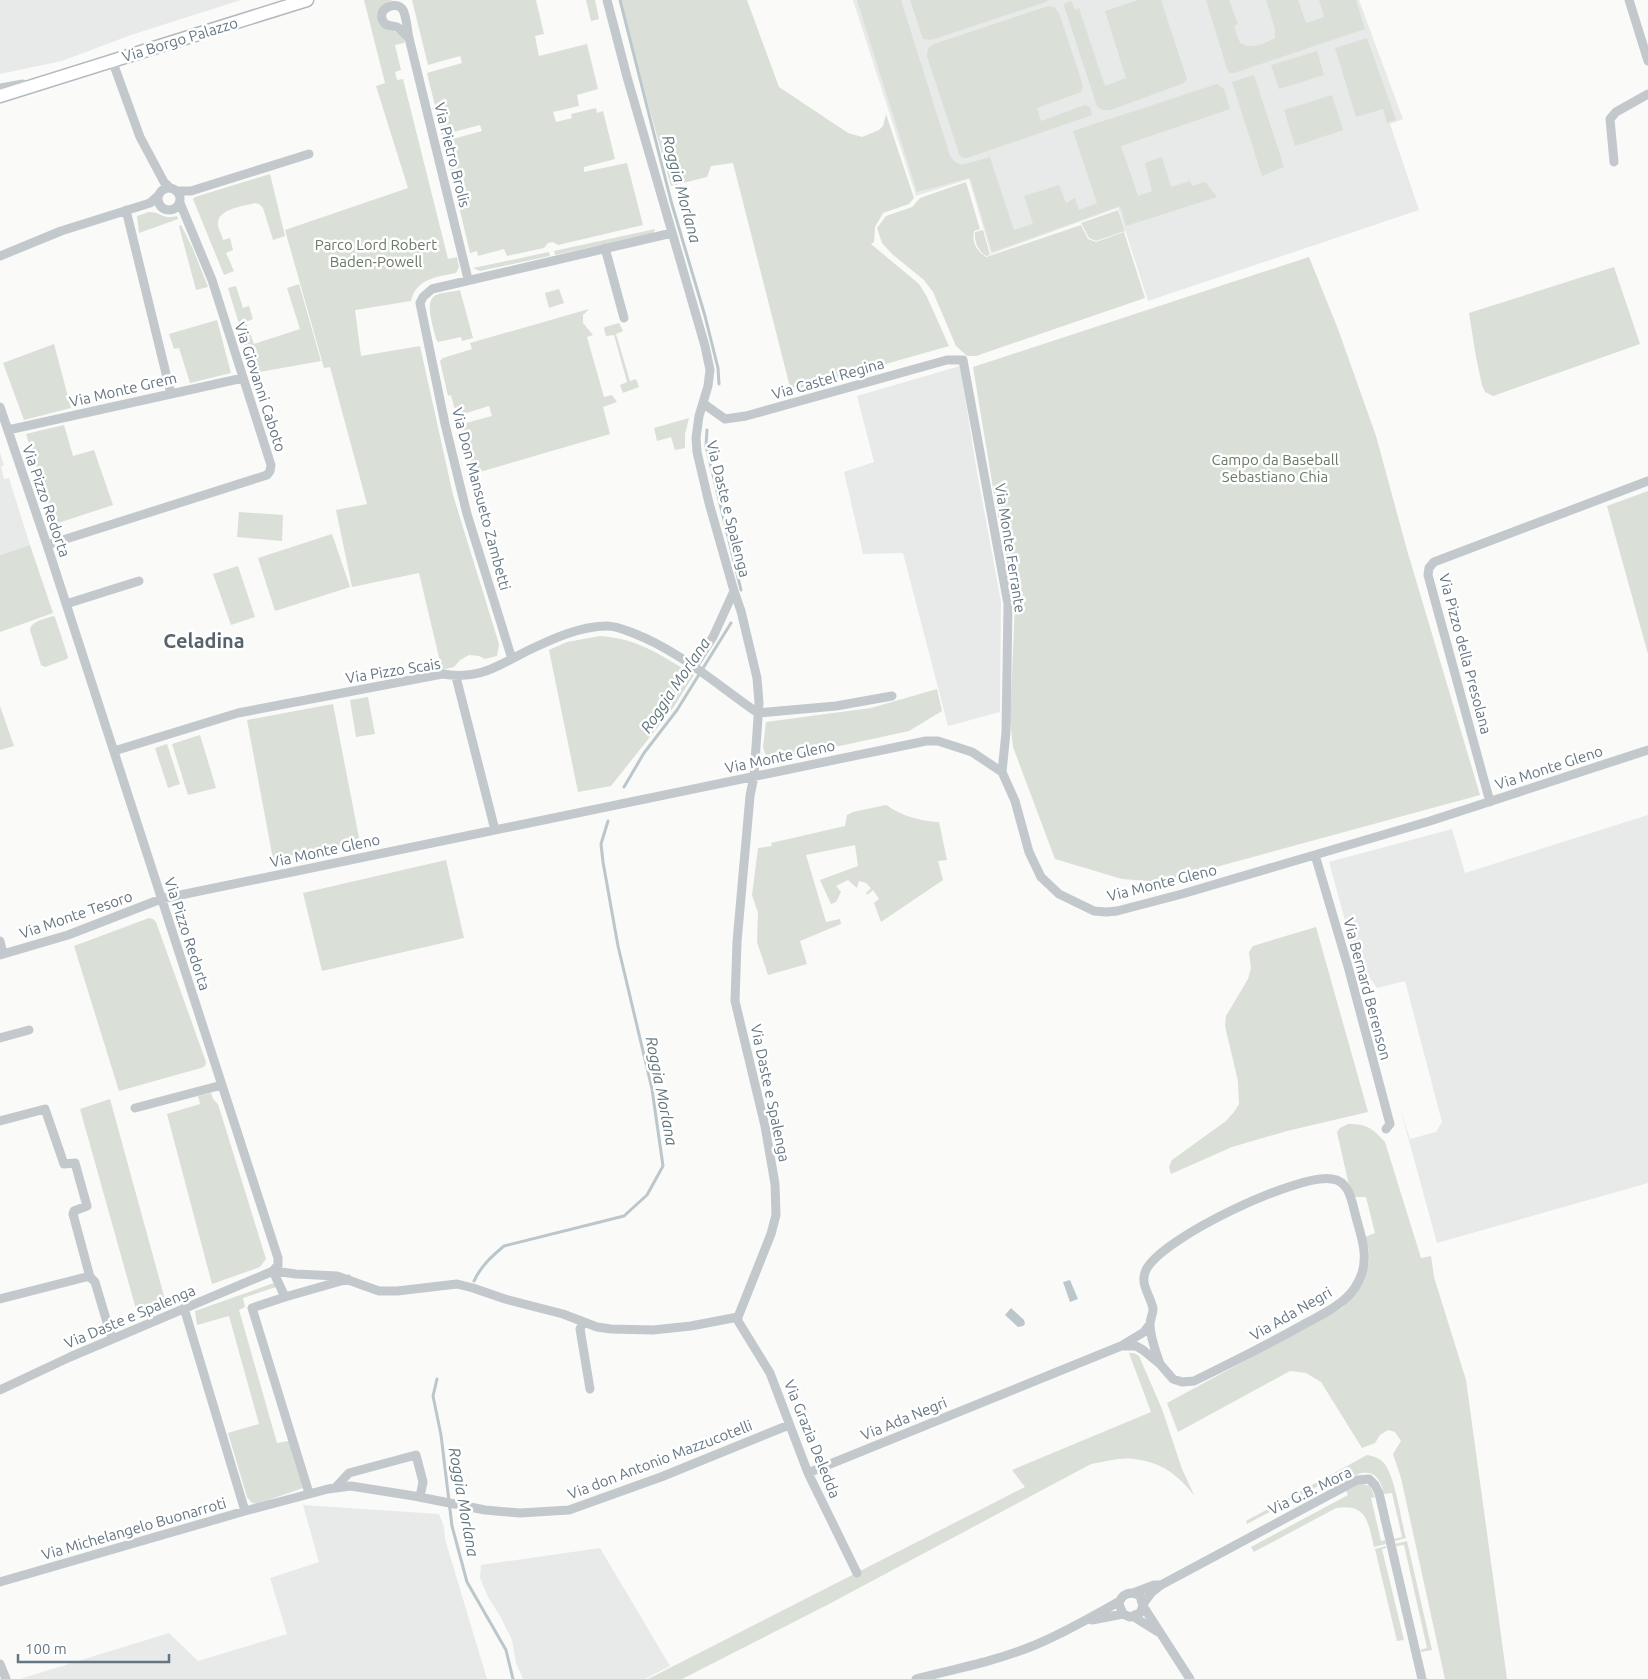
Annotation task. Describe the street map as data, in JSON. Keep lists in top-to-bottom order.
{
  "streets": {
    "main road": ["Via Borgo Palazzo"],
    "street": [
      "Via Pietro Brolis",
      "Via Castel Regina",
      "Via Giovanni Caboto",
      "Via Monte Grem",
      "Via Don Mansueto Zambetti",
      "Via Pizzo Redorta",
      "Via Daste e Spalenga",
      "Via Monte Ferrante",
      "Via Pizzo della Presolana",
      "Via Pizzo Scais",
      "Via Monte Gleno",
      "Via Monte Tesoro",
      "Via Bernard Berenson",
      "Via Ada Negri",
      "Via Grazia Deledda",
      "Via don Antonio Mazzucotelli",
      "Via G.B. Mora",
      "Via Michelangelo Buonarroti"
    ]
  },
  "crossings": [
    ["Via Borgo Palazzo", "Via Giovanni Caboto"],
    ["Via Pietro Brolis", "Via Don Mansueto Zambetti"],
    ["Via Castel Regina", "Via Daste e Spalenga"],
    ["Via Castel Regina", "Via Monte Ferrante"],
    ["Via Giovanni Caboto", "Via Monte Grem"],
    ["Via Giovanni Caboto", "Via Pizzo Redorta"],
    ["Via Monte Grem", "Via Pizzo Redorta"],
    ["Via Don Mansueto Zambetti", "Via Pizzo Scais"],
    ["Via Pizzo Redorta", "Via Daste e Spalenga"],
    ["Via Pizzo Redorta", "Via Pizzo Scais"],
    ["Via Pizzo Redorta", "Via Monte Gleno"],
    ["Via Pizzo Redorta", "Via Monte Tesoro"],
    ["Via Daste e Spalenga", "Via Pizzo Scais"],
    ["Via Daste e Spalenga", "Via Monte Gleno"],
    ["Via Daste e Spalenga", "Via Grazia Deledda"],
    ["Via Daste e Spalenga", "Via Michelangelo Buonarroti"],
    ["Via Monte Ferrante", "Via Monte Gleno"],
    ["Via Pizzo della Presolana", "Via Monte Gleno"],
    ["Via Monte Gleno", "Via Monte Tesoro"],
    ["Via Monte Gleno", "Via Bernard Berenson"],
    ["Via Ada Negri", "Via Grazia Deledda"],
    ["Via Grazia Deledda", "Via don Antonio Mazzucotelli"],
    ["Via don Antonio Mazzucotelli", "Via Michelangelo Buonarroti"]
  ],
  "districts": ["Celadina"],
  "water": ["Roggia Morlana"],
  "parks": ["Parco Lord Robert Baden-Powell", "Campo da Baseball Sebastiano Chia"],
  "scale_bar": "100 m"
}
